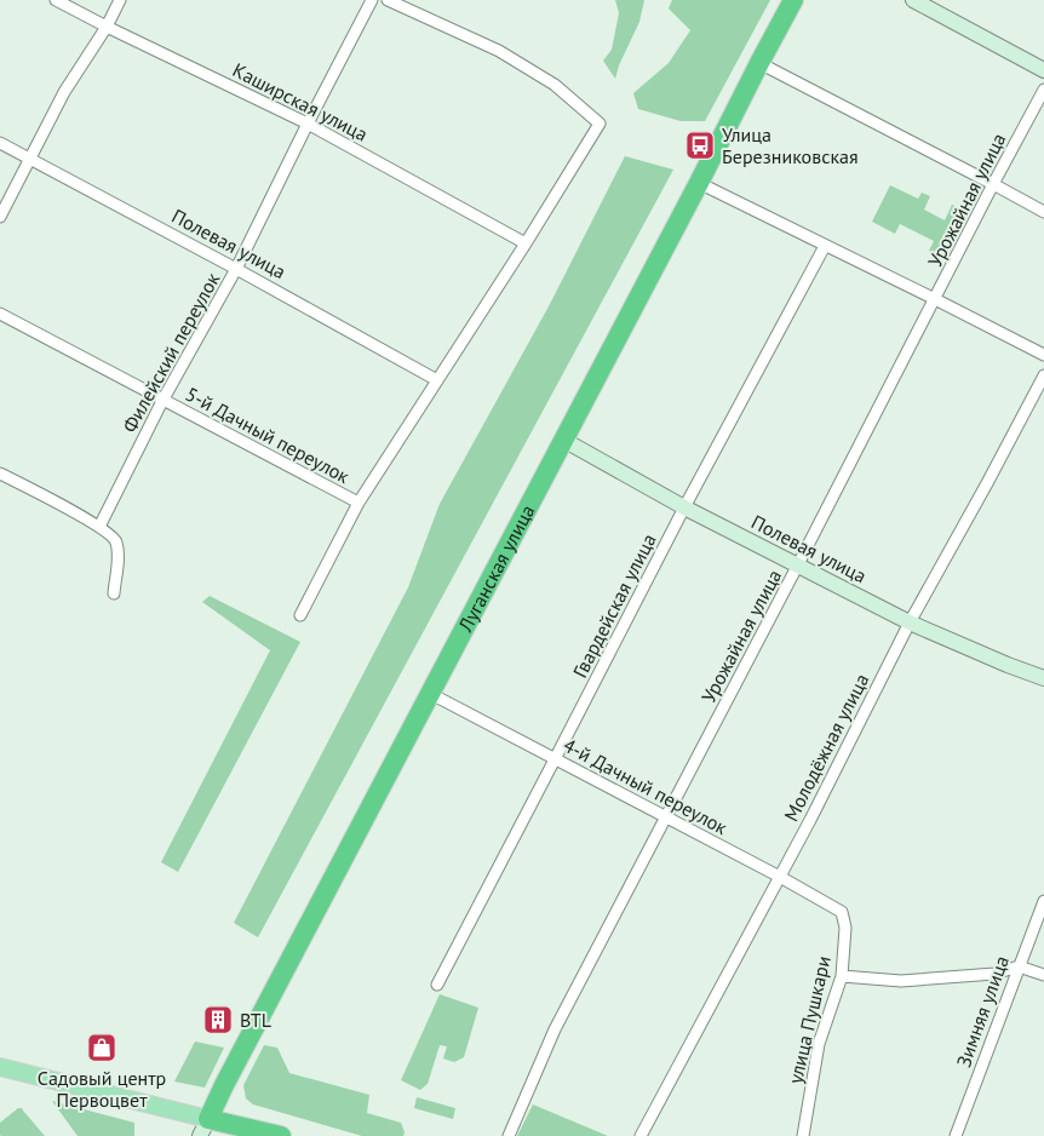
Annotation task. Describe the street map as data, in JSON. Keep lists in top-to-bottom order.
{
  "streets": {
    "highway": ["Луганская улица"],
    "street": [
      "Каширская улица",
      "Урожайная улица",
      "Полевая улица",
      "Филейский переулок",
      "5-й Дачный переулок",
      "Гвардейская улица",
      "Молодёжная улица",
      "4-й Дачный переулок",
      "Зимняя улица",
      "улица Пушкари"
    ]
  },
  "crossings": [
    ["Каширская улица", "Филейский переулок"],
    ["Урожайная улица", "Полевая улица"],
    ["Урожайная улица", "4-й Дачный переулок"],
    ["Полевая улица", "Филейский переулок"],
    ["Полевая улица", "Луганская улица"],
    ["Полевая улица", "Гвардейская улица"],
    ["Полевая улица", "Молодёжная улица"],
    ["Филейский переулок", "5-й Дачный переулок"],
    ["Луганская улица", "4-й Дачный переулок"],
    ["Гвардейская улица", "4-й Дачный переулок"],
    ["Молодёжная улица", "4-й Дачный переулок"],
    ["4-й Дачный переулок", "улица Пушкари"]
  ],
  "places": {
    "bus stop": ["Улица Березниковская"],
    "building": ["BTL"],
    "shop": ["Садовый центр Первоцвет"]
  }
}
